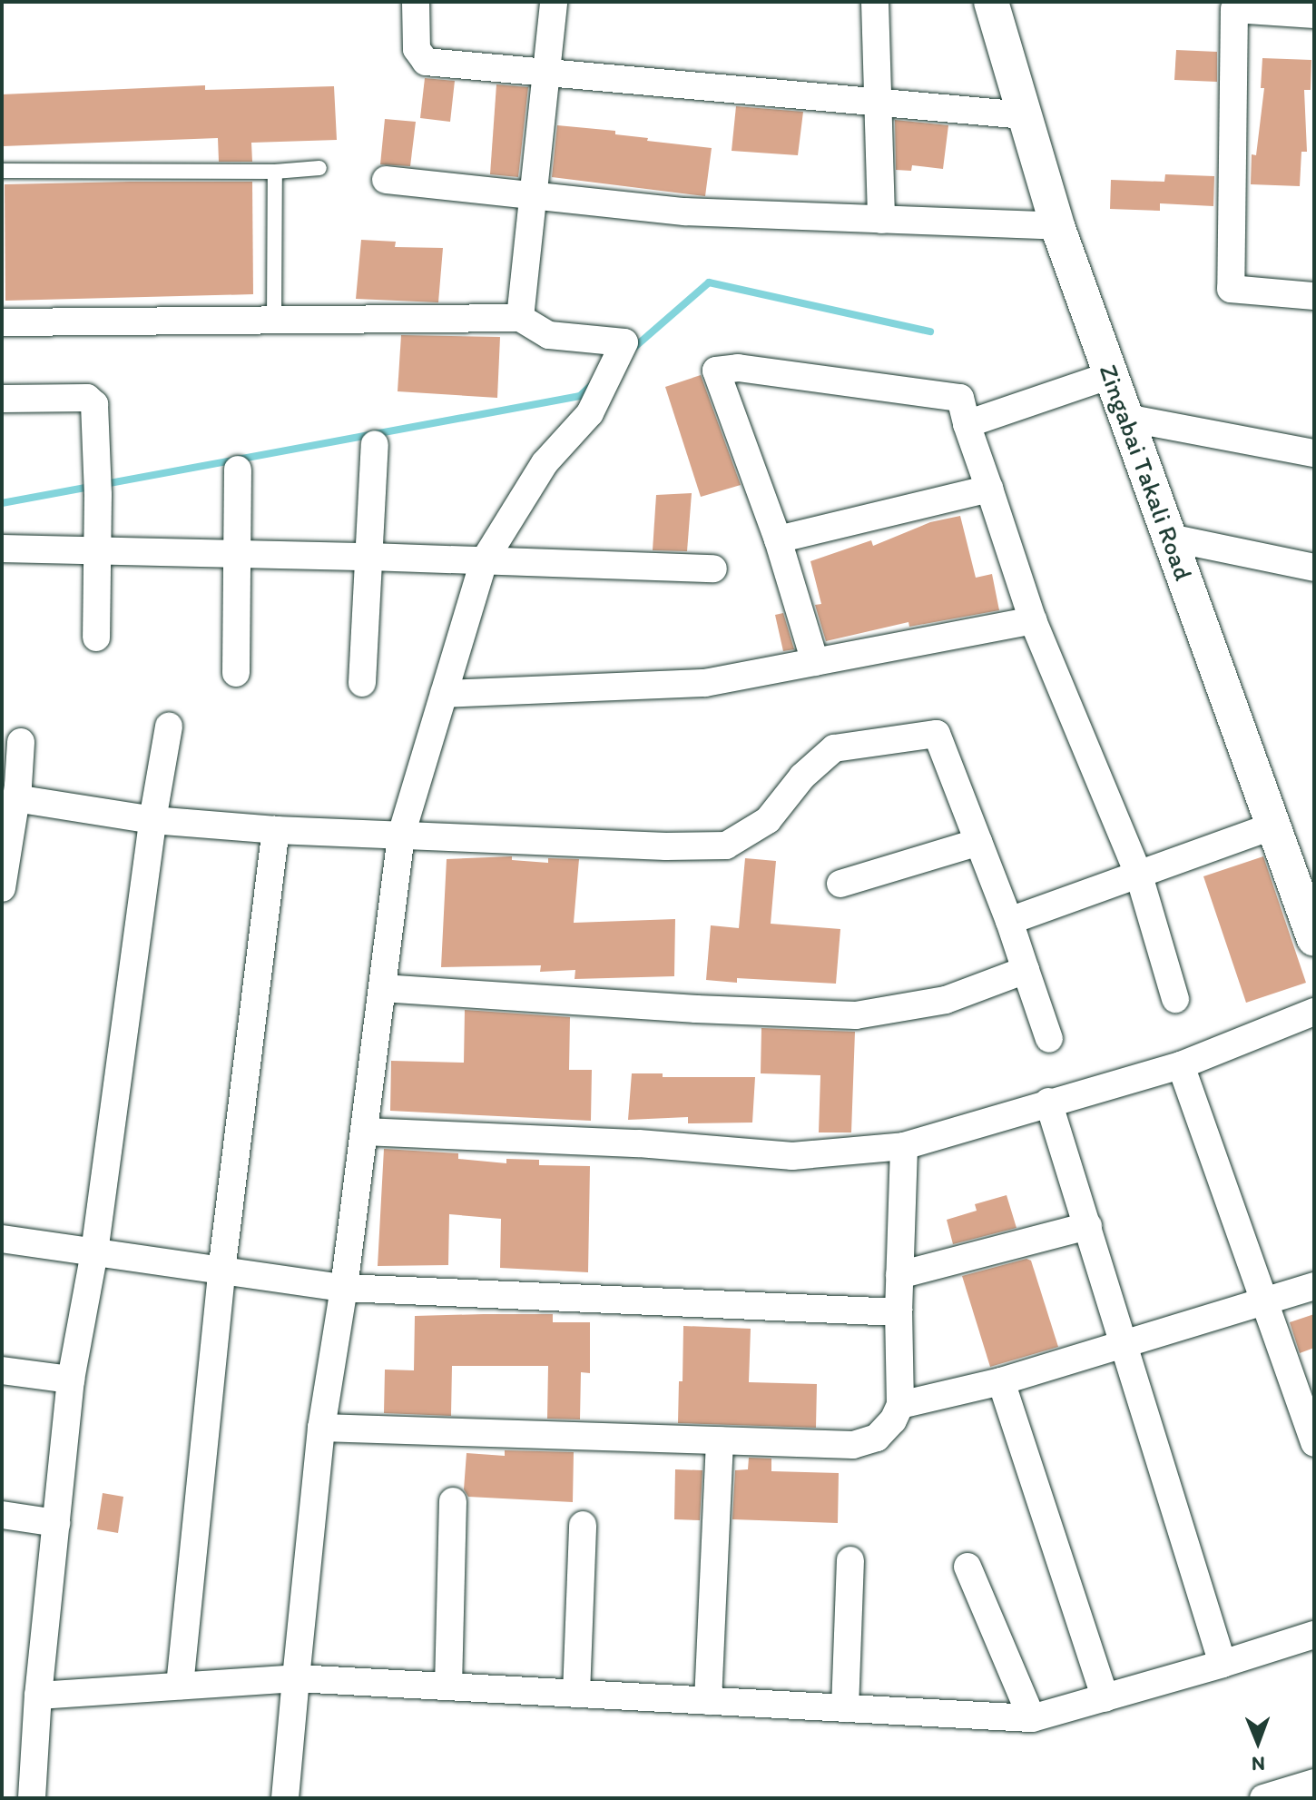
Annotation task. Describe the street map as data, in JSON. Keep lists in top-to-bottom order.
{
  "streets": {
    "street": ["Zingabai Takali Road"]
  },
  "north": "bottom"
}
